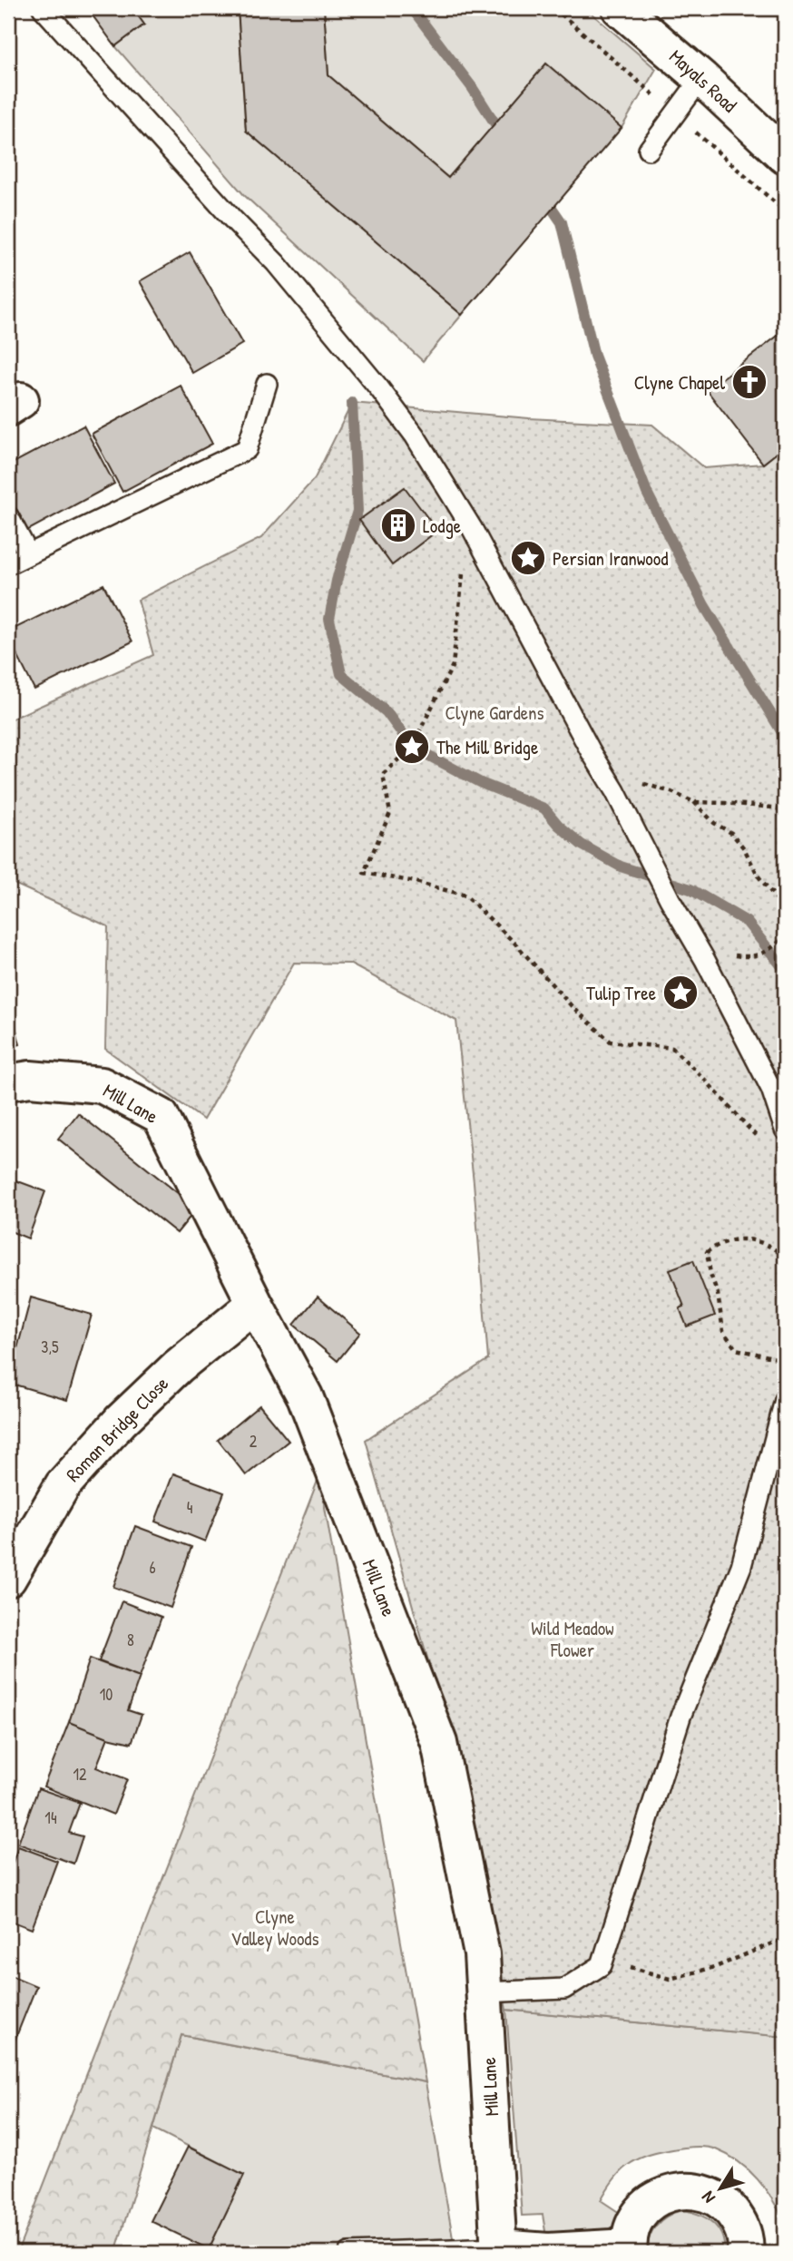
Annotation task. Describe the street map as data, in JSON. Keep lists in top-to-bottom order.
{
  "streets": {
    "street": ["Mayals Road", "Mill Lane", "Roman Bridge Close"]
  },
  "crossings": [
    ["Mill Lane", "Roman Bridge Close"]
  ],
  "parks": ["Clyne Gardens", "Wild Meadow Flower", "Clyne Valley Woods"],
  "places": {
    "church": ["Clyne Chapel"],
    "building": ["Lodge"],
    "place": ["Persian Iranwood", "The Mill Bridge", "Tulip Tree"]
  },
  "house_numbers": [
    "3,5",
    "2",
    "4",
    "6",
    "8",
    "10",
    "12",
    "14"
  ],
  "north": "bottom left"
}
